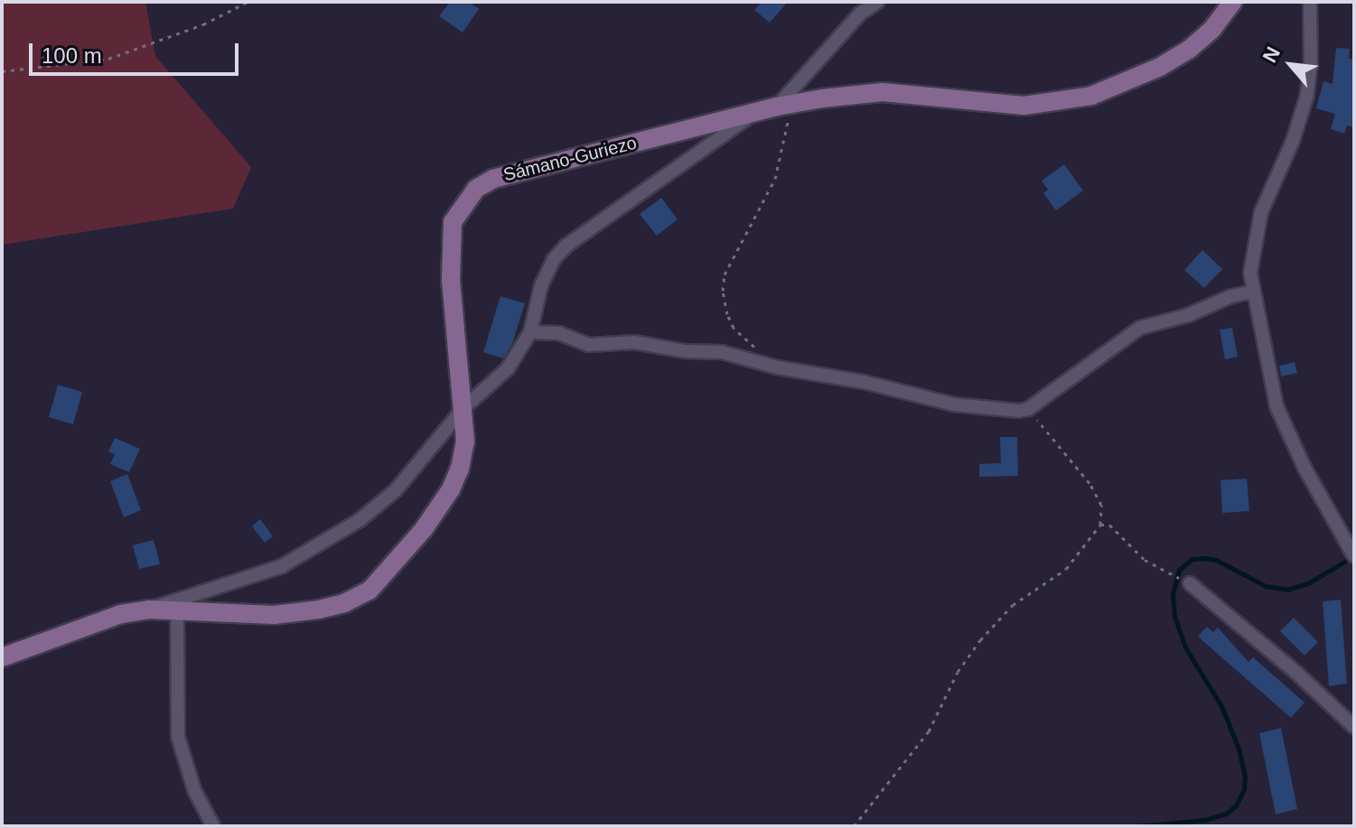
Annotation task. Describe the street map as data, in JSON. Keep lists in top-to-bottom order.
{
  "streets": {
    "street": ["Sámano-Guriezo"]
  },
  "scale_bar": "100 m",
  "north": "top left"
}
